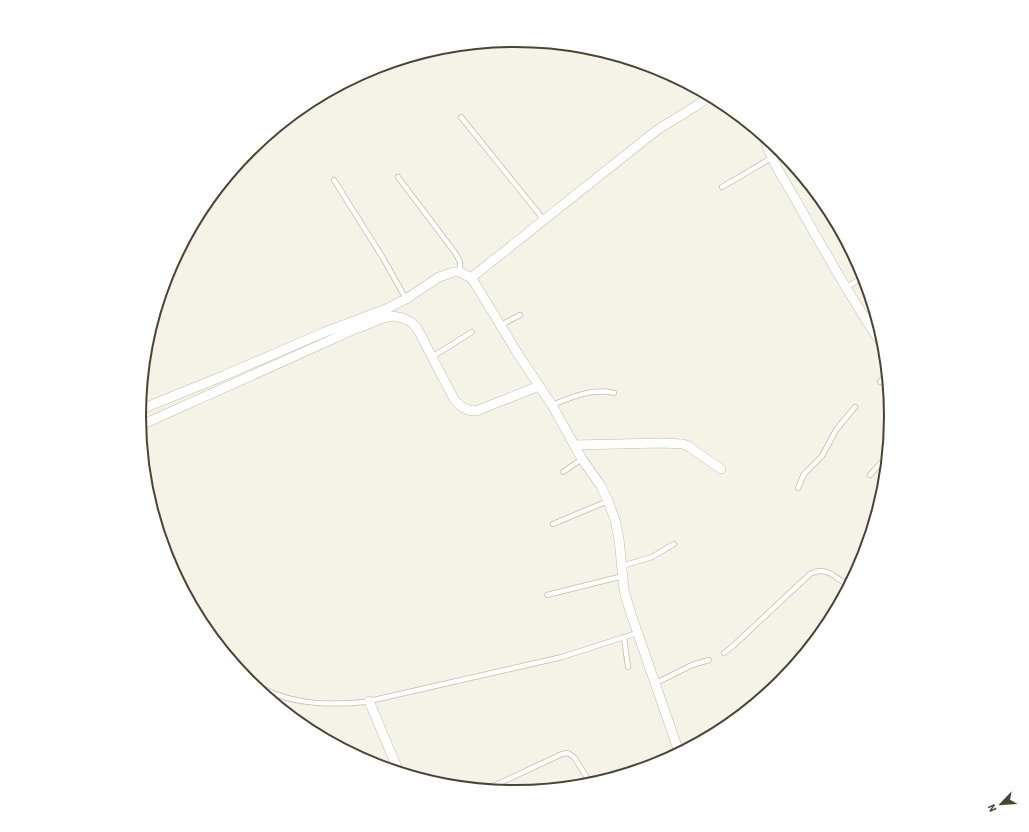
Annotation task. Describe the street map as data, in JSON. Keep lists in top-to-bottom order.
{
  "north": "bottom left"
}
